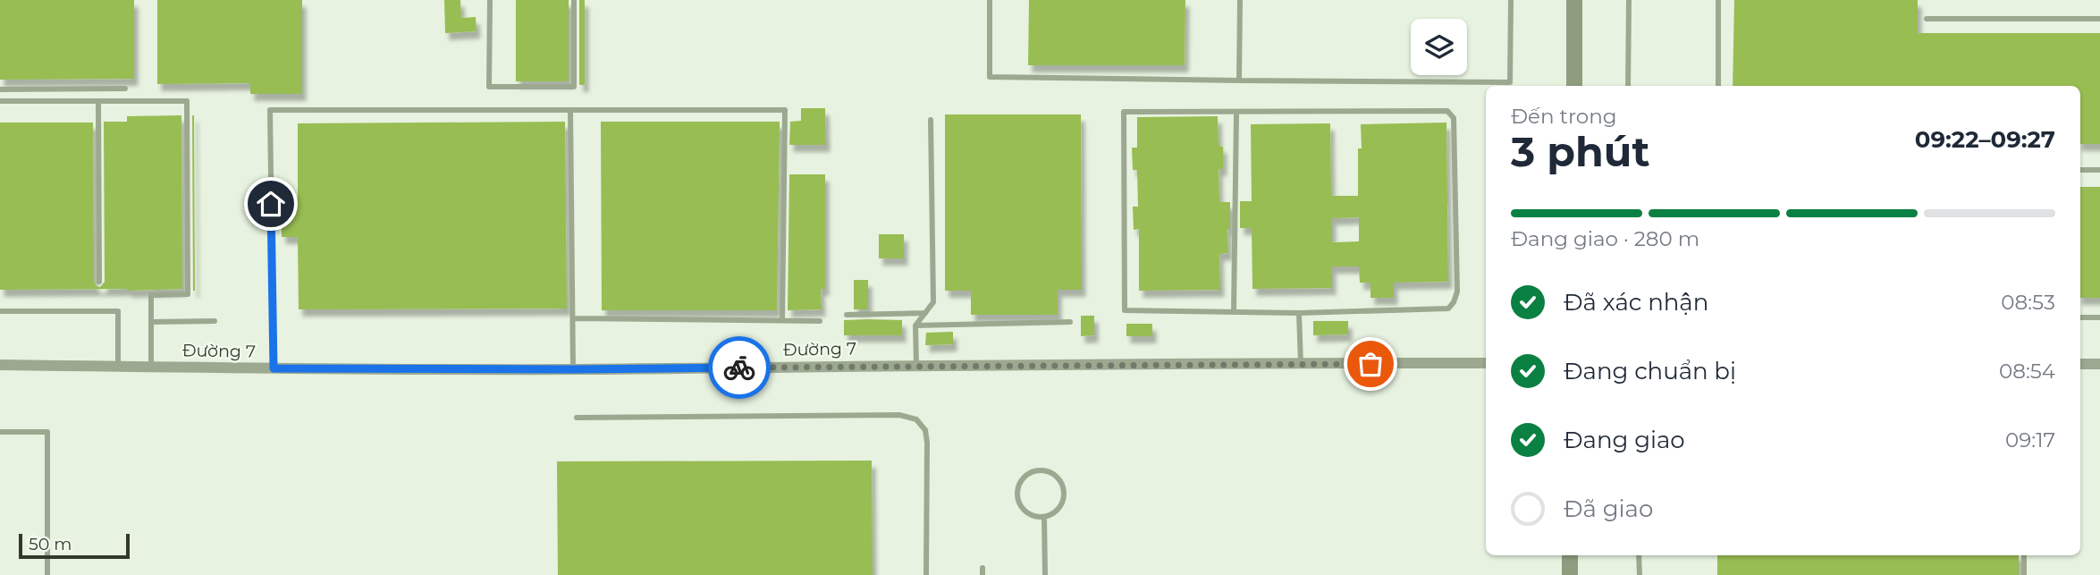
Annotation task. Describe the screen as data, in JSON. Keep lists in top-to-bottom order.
{
  "streets": {
    "street": ["Đường 7"]
  },
  "scale_bar": "50 m",
  "page": {
    "heading": ["3 phút", "Đến trong", "09:22–09:27"],
    "bar": "Đang giao · 280 m",
    "list": [
      ["Đã xác nhận", "08:53"],
      ["Đang chuẩn bị", "08:54"],
      ["Đang giao", "09:17"],
      "Đã giao"
    ],
    "scale": "50 m"
  }
}
